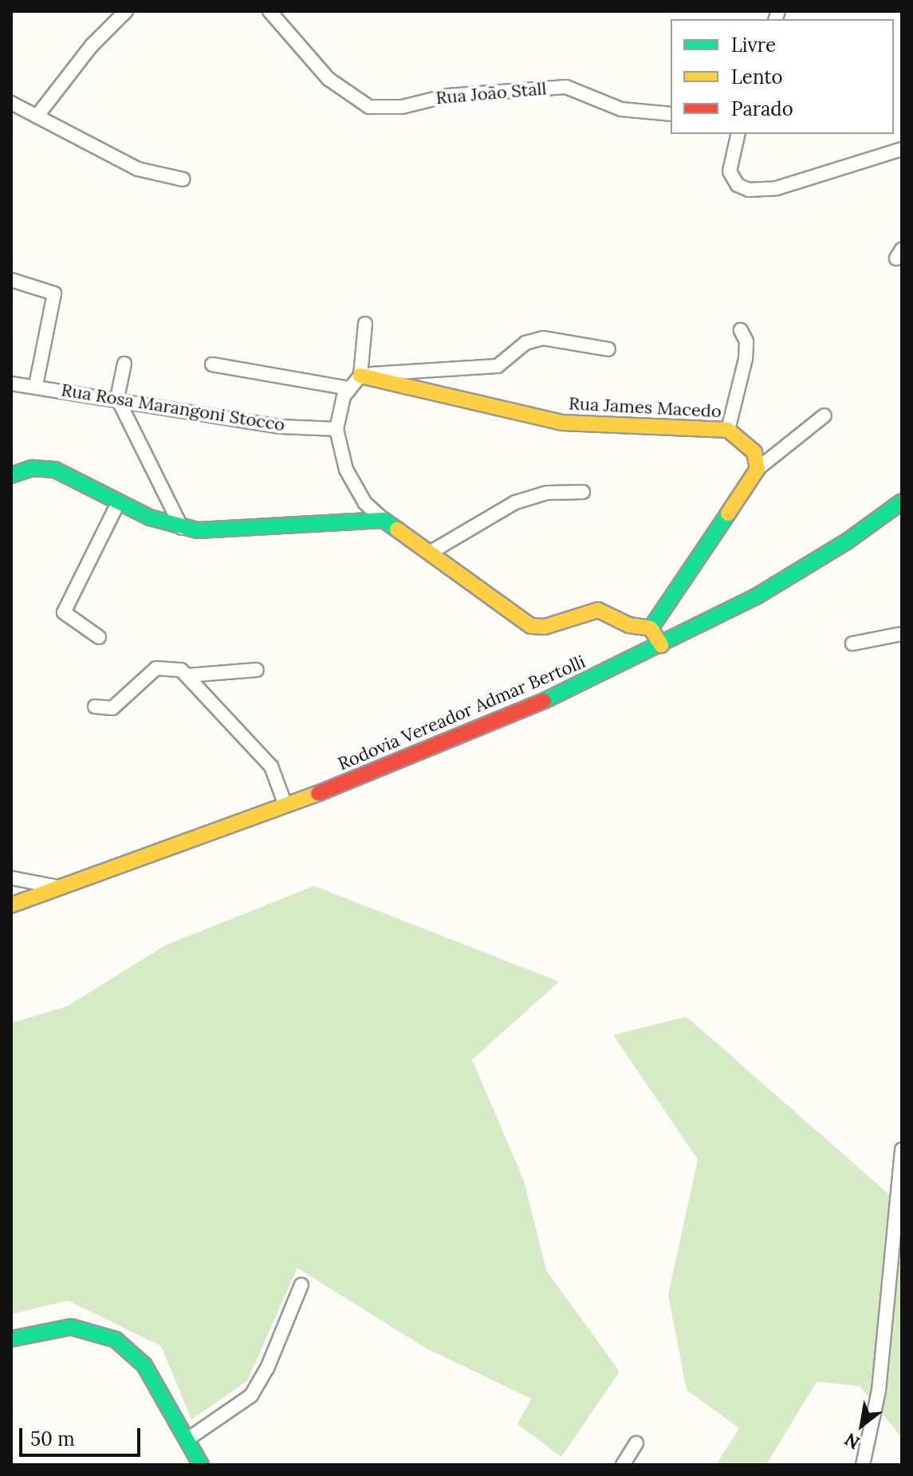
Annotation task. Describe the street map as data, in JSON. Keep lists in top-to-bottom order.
{
  "streets": {
    "main road": ["Rua James Macedo", "Rodovia Vereador Admar Bertolli"],
    "street": ["Rua João Stall", "Rua Rosa Marangoni Stocco"]
  },
  "legend": ["Livre", "Lento", "Parado"],
  "scale_bar": "50 m",
  "north": "bottom left"
}
